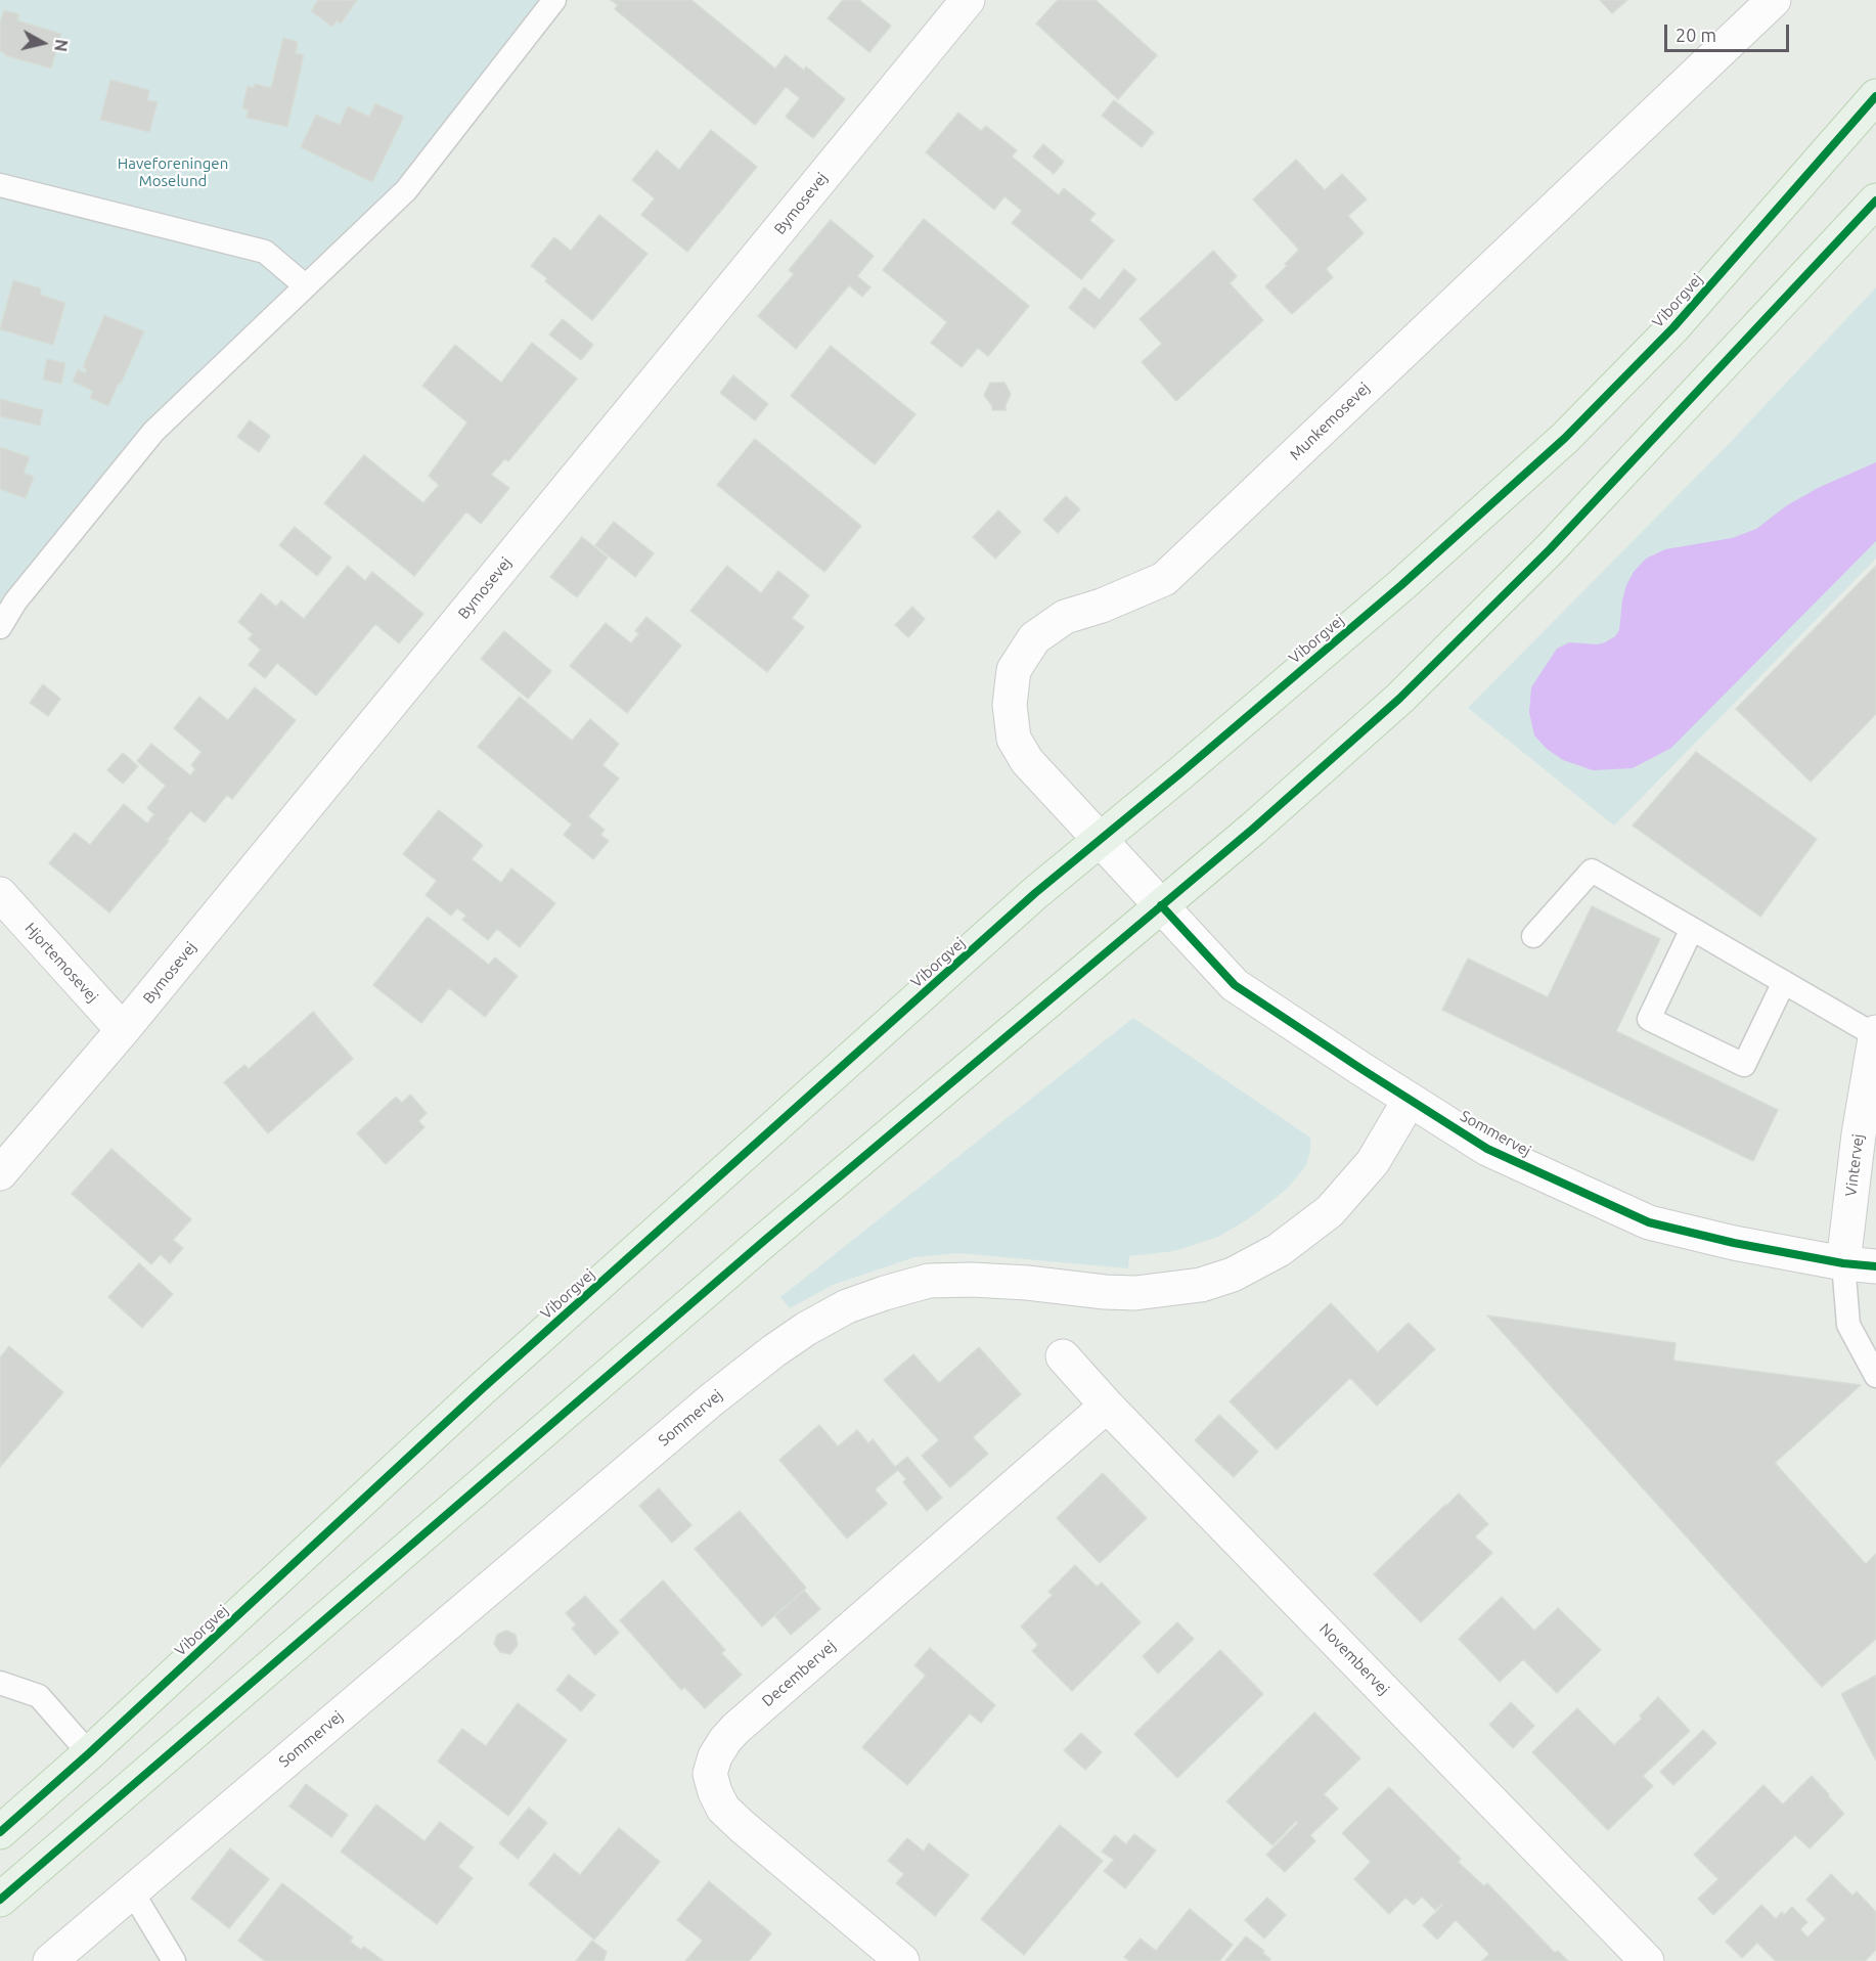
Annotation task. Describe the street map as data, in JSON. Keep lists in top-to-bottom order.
{
  "streets": {
    "main road": ["Viborgvej"],
    "street": [
      "Bymosevej",
      "Munkemosevej",
      "Hjortemosevej",
      "Sommervej",
      "Vintervej",
      "Novembervej",
      "Decembervej"
    ]
  },
  "crossings": [
    ["Bymosevej", "Hjortemosevej"],
    ["Viborgvej", "Munkemosevej"],
    ["Munkemosevej", "Sommervej"],
    ["Sommervej", "Vintervej"],
    ["Novembervej", "Decembervej"]
  ],
  "parks": ["Haveforeningen Moselund"],
  "scale_bar": "20 m",
  "north": "right"
}
